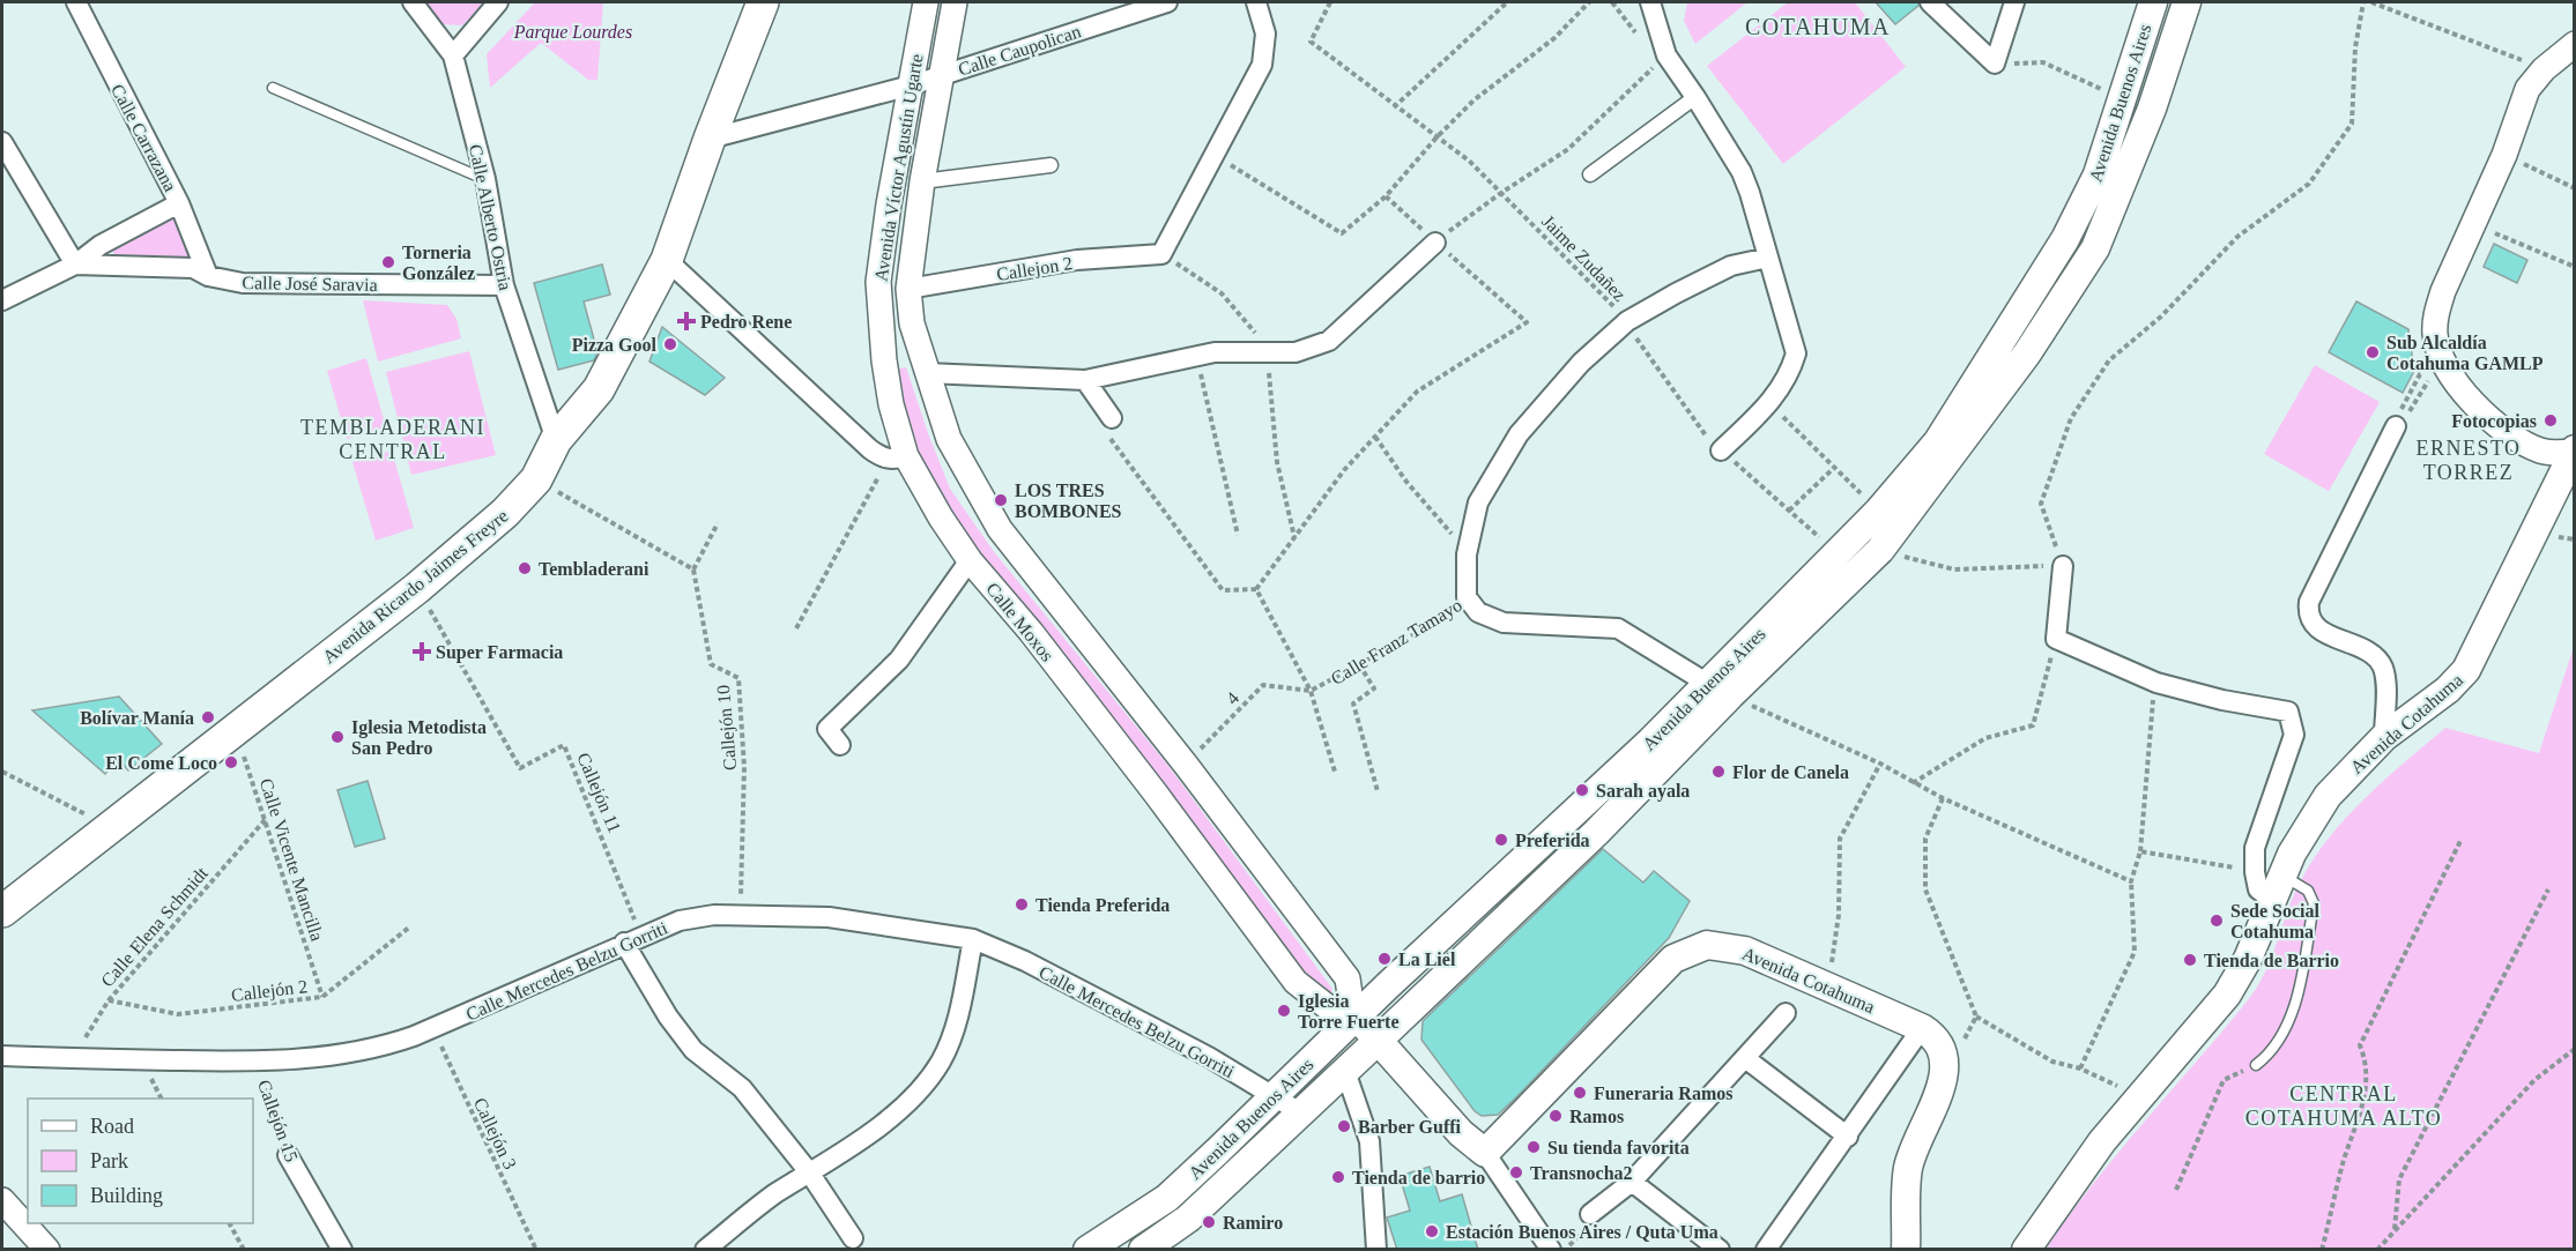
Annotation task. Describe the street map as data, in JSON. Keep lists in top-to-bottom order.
{
  "streets": {
    "main road": [
      "Avenida Buenos Aires",
      "Avenida Ricardo Jaimes Freyre",
      "Calle Moxos",
      "Avenida Cotahuma"
    ],
    "street": [
      "Calle Caupolican",
      "Calle Carrazana",
      "Avenida Víctor Agustín Ugarte",
      "Calle Alberto Ostria",
      "Callejon 2",
      "Calle José Saravia",
      "Calle Franz Tamayo",
      "Calle Mercedes Belzu Gorriti",
      "Callejón 15"
    ],
    "path": [
      "Jaime Zudañez",
      "4",
      "Callejón 10",
      "Callejón 11",
      "Calle Vicente Mancilla",
      "Calle Elena Schmidt",
      "Callejón 2",
      "Callejón 3"
    ]
  },
  "crossings": [
    ["Calle Caupolican", "Avenida Víctor Agustín Ugarte"],
    ["Calle Caupolican", "Avenida Ricardo Jaimes Freyre"],
    ["Avenida Buenos Aires", "Jaime Zudañez"],
    ["Avenida Buenos Aires", "Calle Moxos"],
    ["Avenida Buenos Aires", "Calle Franz Tamayo"],
    ["Avenida Buenos Aires", "Calle Mercedes Belzu Gorriti"],
    ["Calle Carrazana", "Calle José Saravia"],
    ["Avenida Víctor Agustín Ugarte", "Callejon 2"],
    ["Avenida Víctor Agustín Ugarte", "Calle Moxos"],
    ["Calle Alberto Ostria", "Calle José Saravia"],
    ["Calle Alberto Ostria", "Avenida Ricardo Jaimes Freyre"],
    ["Avenida Ricardo Jaimes Freyre", "Callejón 11"],
    ["Avenida Ricardo Jaimes Freyre", "Calle Vicente Mancilla"],
    ["Calle Franz Tamayo", "4"],
    ["Callejón 10", "Calle Mercedes Belzu Gorriti"],
    ["Callejón 11", "Calle Mercedes Belzu Gorriti"],
    ["Calle Vicente Mancilla", "Calle Elena Schmidt"],
    ["Calle Vicente Mancilla", "Callejón 2"],
    ["Calle Elena Schmidt", "Calle Mercedes Belzu Gorriti"],
    ["Calle Elena Schmidt", "Callejón 2"],
    ["Calle Mercedes Belzu Gorriti", "Callejón 15"],
    ["Calle Mercedes Belzu Gorriti", "Callejón 3"]
  ],
  "districts": [
    "COTAHUMA",
    "TEMBLADERANI CENTRAL",
    "ERNESTO TORREZ",
    "CENTRAL COTAHUMA ALTO"
  ],
  "parks": ["Parque Lourdes"],
  "places": {
    "other": [
      "Torneria González",
      "Pizza Gool",
      "Sub Alcaldía Cotahuma GAMLP",
      "Fotocopias",
      "LOS TRES BOMBONES",
      "Tembladerani",
      "Bolívar Manía",
      "Iglesia Metodista San Pedro",
      "El Come Loco",
      "Flor de Canela",
      "Sarah ayala",
      "Preferida",
      "Tienda Preferida",
      "Sede Social Cotahuma",
      "La Liel",
      "Tienda de Barrio",
      "Iglesia Torre Fuerte",
      "Funeraria Ramos",
      "Ramos",
      "Barber Guffi",
      "Su tienda favorita",
      "Transnocha2",
      "Tienda de barrio",
      "Ramiro",
      "Estación Buenos Aires / Quta Uma"
    ],
    "health": ["Pedro Rene", "Super Farmacia"]
  },
  "legend": ["Road", "Park", "Building"]
}
